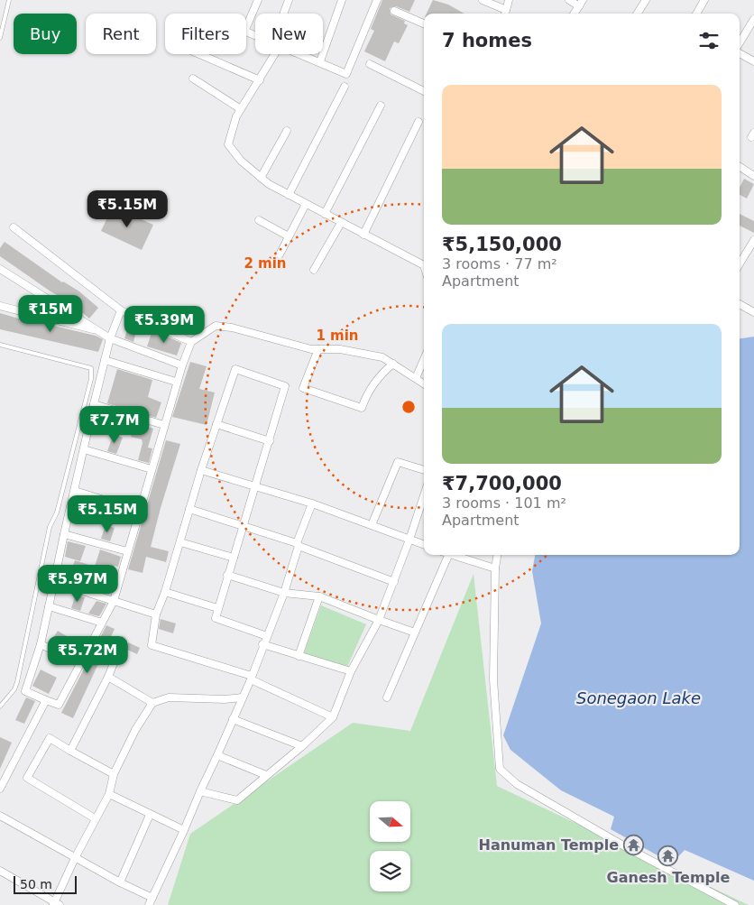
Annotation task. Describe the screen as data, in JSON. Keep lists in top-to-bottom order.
{
  "water": ["Sonegaon Lake"],
  "places": {
    "temple": ["Hanuman Temple", "Ganesh Temple"]
  },
  "scale_bar": "50 m",
  "north": "right",
  "page": {
    "chip": [
      "Buy",
      "Rent",
      "Filters",
      "New"
    ],
    "heading": "7 homes",
    "list": [
      {
        "name": "₹5,150,000",
        "note": "3 rooms · 77 m² · Apartment"
      },
      {
        "name": "₹7,700,000",
        "note": "3 rooms · 101 m² · Apartment"
      }
    ],
    "price": [
      "₹5.15M",
      "₹15M",
      "₹5.39M",
      "₹7.7M",
      "₹5.15M",
      "₹5.97M",
      "₹5.72M"
    ],
    "scale": "50 m"
  },
  "rings": ["2 min", "1 min"]
}
